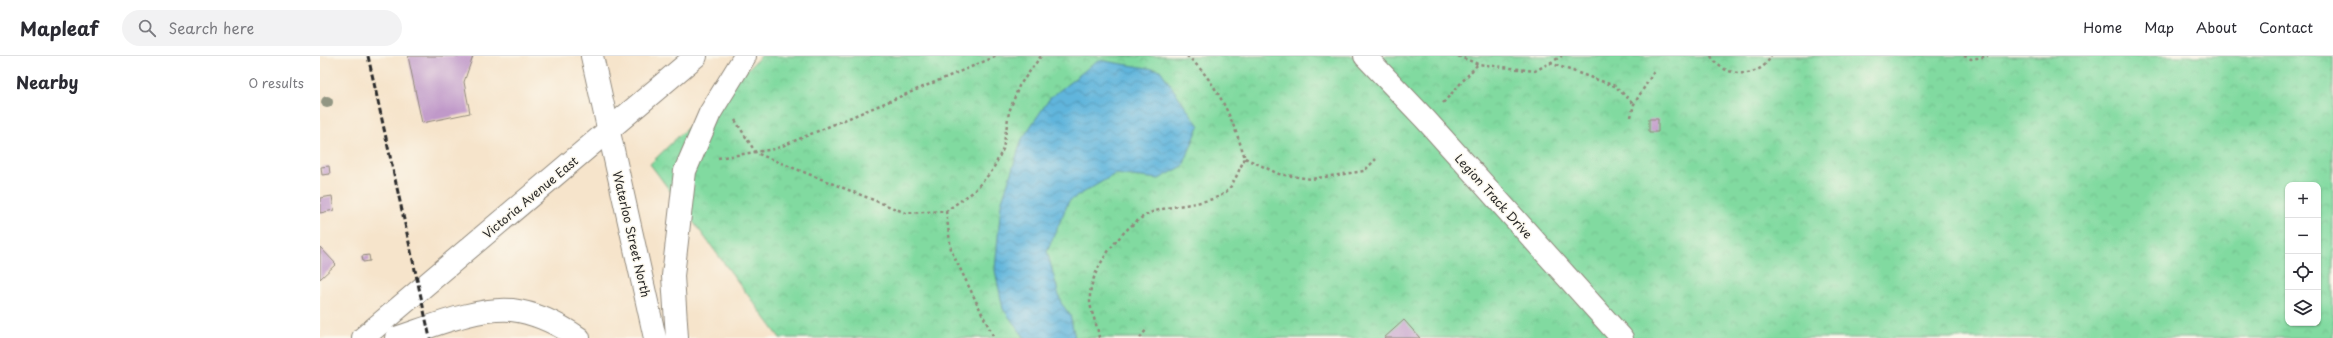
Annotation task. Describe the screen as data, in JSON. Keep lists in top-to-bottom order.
{
  "streets": {
    "street": ["Legion Track Drive", "Victoria Avenue East", "Waterloo Street North"]
  },
  "crossings": [
    ["Victoria Avenue East", "Waterloo Street North"]
  ],
  "page": {
    "header": "Mapleaf",
    "search": "Search here",
    "nav": [
      "Home",
      "Map",
      "About",
      "Contact"
    ],
    "heading": ["Nearby", "0 results"],
    "map_buttons": ["+", "−"]
  }
}
